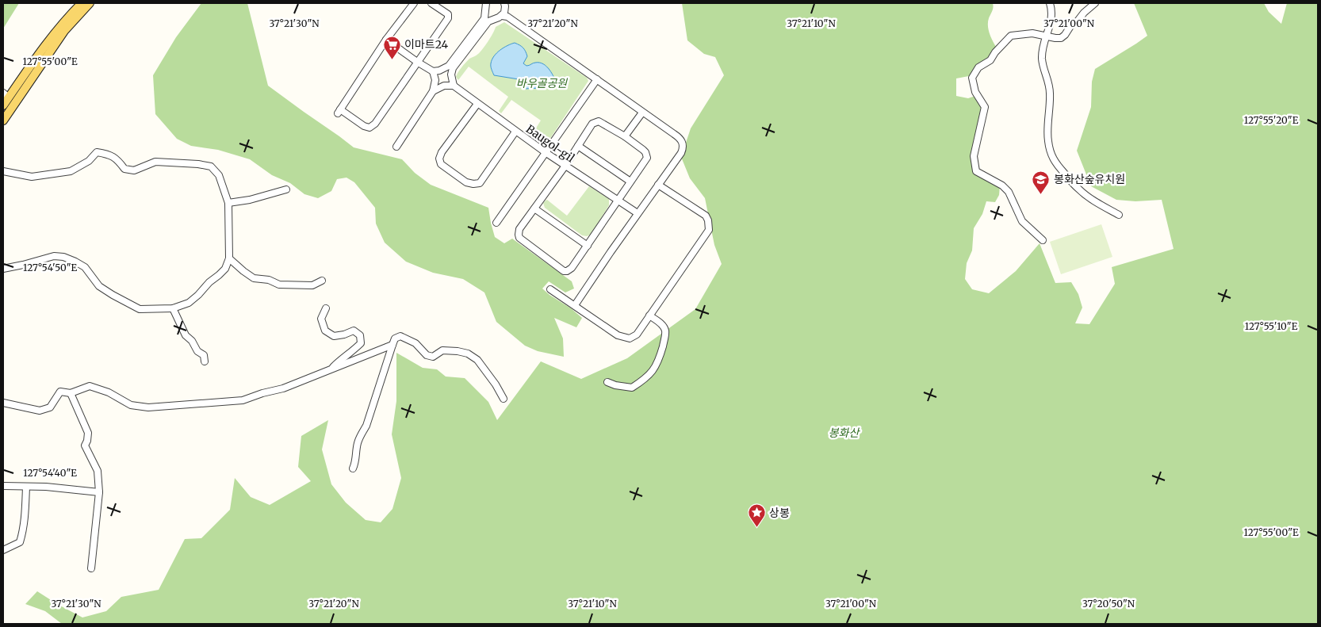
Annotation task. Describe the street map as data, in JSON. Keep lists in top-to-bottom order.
{
  "streets": {
    "street": ["Baugol-gil"]
  },
  "parks": ["바우골공원", "봉화산"],
  "places": {
    "supermarket": ["이마트24"],
    "school or university": ["봉화산숲유치원"],
    "place": ["상봉"]
  },
  "coordinates": [
    "37°21'30\"N",
    "37°21'20\"N",
    "37°21'10\"N",
    "37°21'00\"N",
    "127°55'00\"E",
    "127°55'20\"E",
    "127°54'50\"E",
    "127°55'10\"E",
    "127°54'40\"E",
    "37°20'50\"N"
  ]
}
